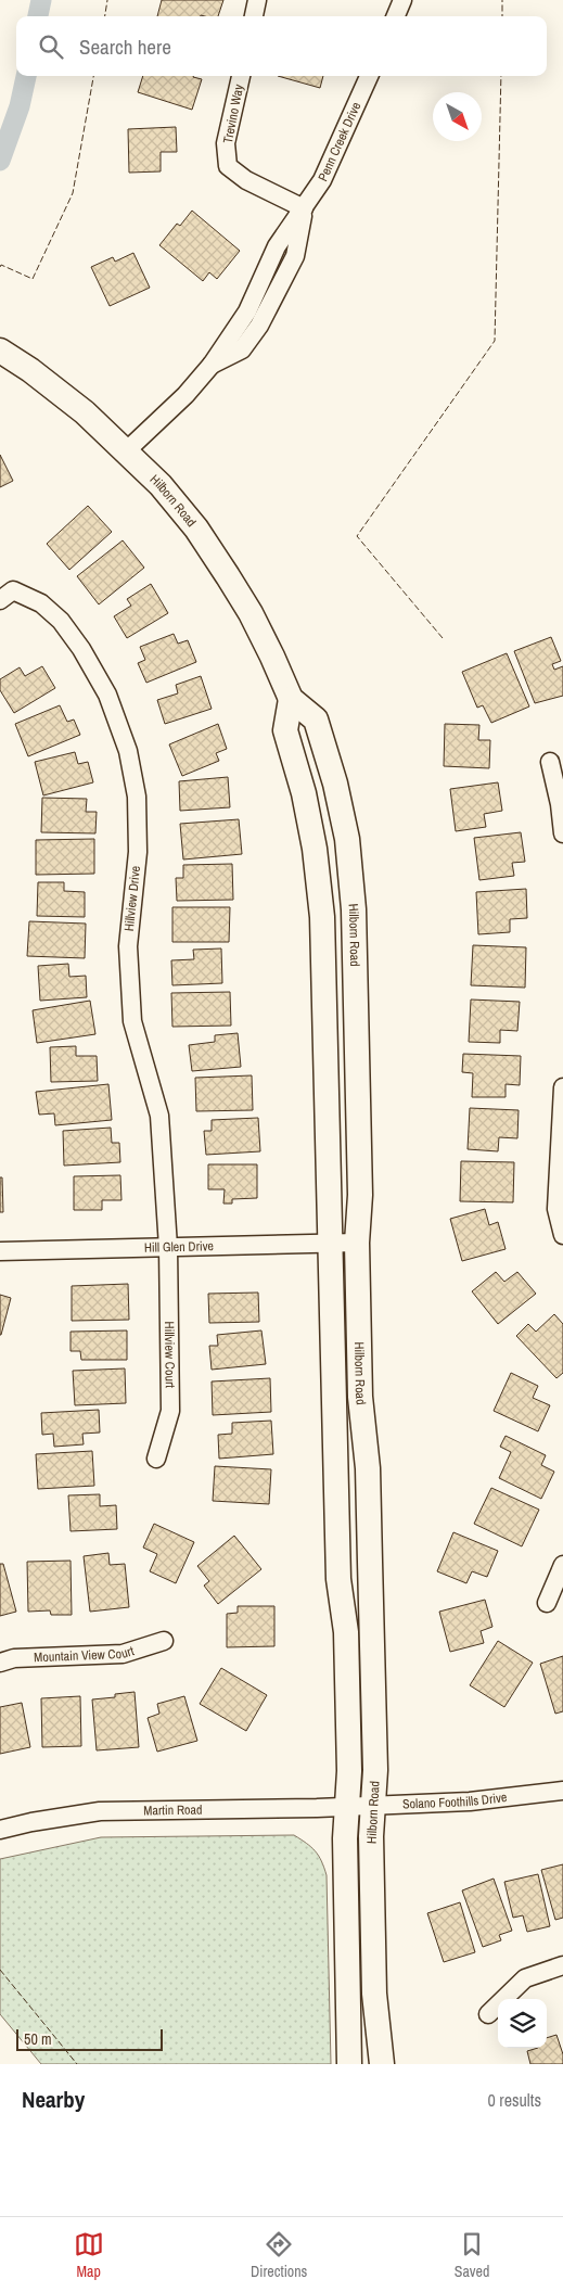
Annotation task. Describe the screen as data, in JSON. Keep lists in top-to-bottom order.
{
  "streets": {
    "street": [
      "Trevino Way",
      "Penn Creek Drive",
      "Hilborn Road",
      "Hillview Drive",
      "Hill Glen Drive",
      "Hillview Court",
      "Mountain View Court",
      "Solano Foothills Drive",
      "Martin Road"
    ]
  },
  "crossings": [
    ["Trevino Way", "Penn Creek Drive"],
    ["Penn Creek Drive", "Hilborn Road"],
    ["Hilborn Road", "Hill Glen Drive"],
    ["Hilborn Road", "Solano Foothills Drive"],
    ["Hilborn Road", "Martin Road"],
    ["Hillview Drive", "Hill Glen Drive"],
    ["Hillview Drive", "Hillview Court"],
    ["Hill Glen Drive", "Hillview Court"],
    ["Solano Foothills Drive", "Martin Road"]
  ],
  "scale_bar": "50 m",
  "north": "bottom right",
  "page": {
    "search": "Search here",
    "scale": "50 m",
    "heading": ["Nearby", "0 results"],
    "nav": ["Map", "Directions", "Saved"]
  }
}
